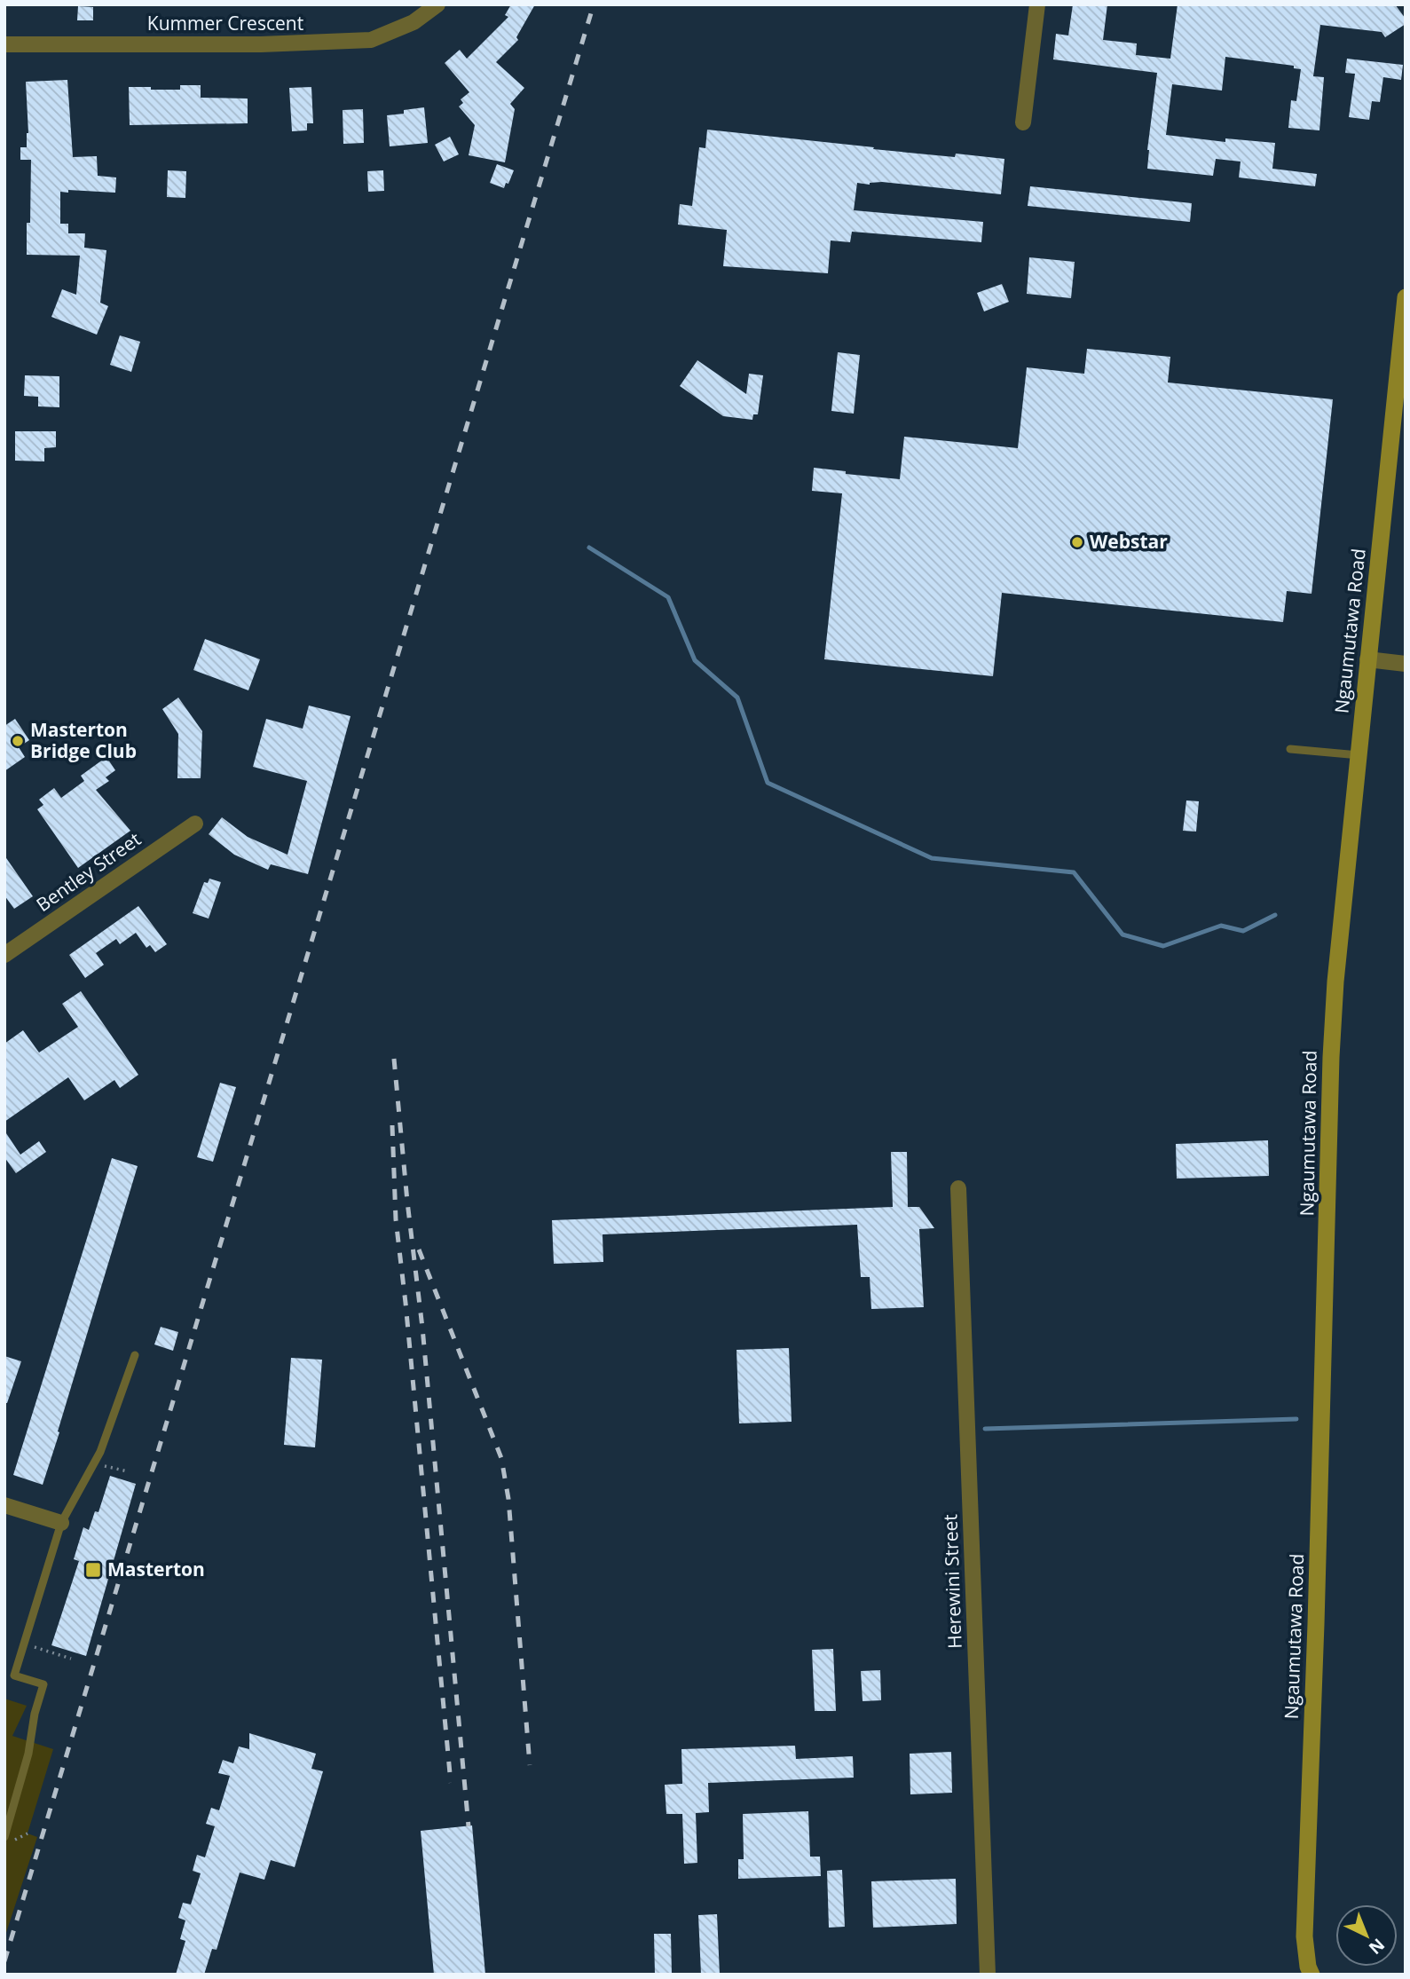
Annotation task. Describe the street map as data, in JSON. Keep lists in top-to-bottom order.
{
  "streets": {
    "main road": ["Ngaumutawa Road"],
    "street": ["Kummer Crescent", "Bentley Street", "Herewini Street"]
  },
  "places": {
    "other": ["Webstar", "Masterton Bridge Club"],
    "transit": ["Masterton"]
  },
  "north": "bottom right"
}
